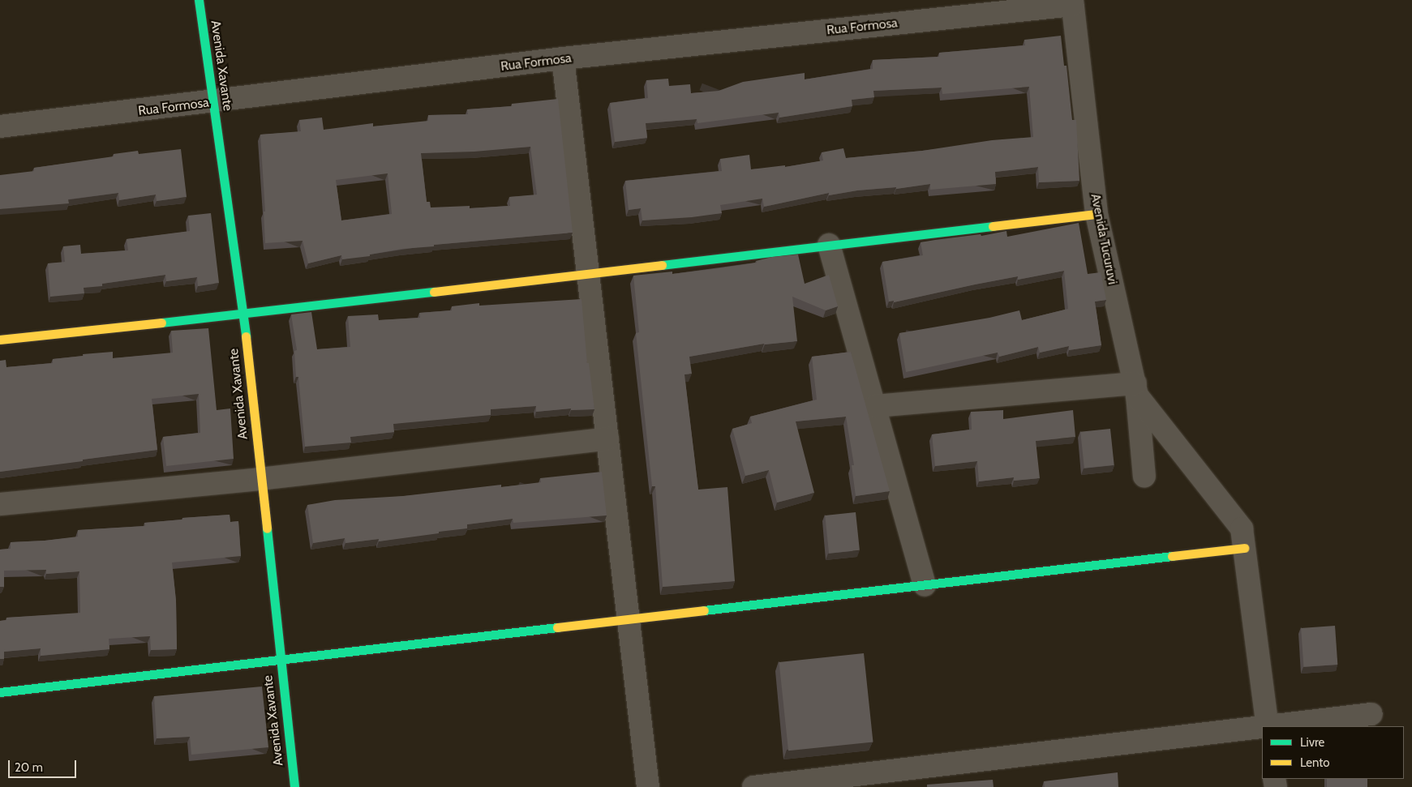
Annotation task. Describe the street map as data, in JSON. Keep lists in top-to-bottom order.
{
  "streets": {
    "street": ["Rua Formosa", "Avenida Xavante", "Avenida Tucuruvi"]
  },
  "crossings": [
    ["Rua Formosa", "Avenida Xavante"],
    ["Rua Formosa", "Avenida Tucuruvi"]
  ],
  "legend": ["Livre", "Lento"],
  "scale_bar": "20 m"
}
